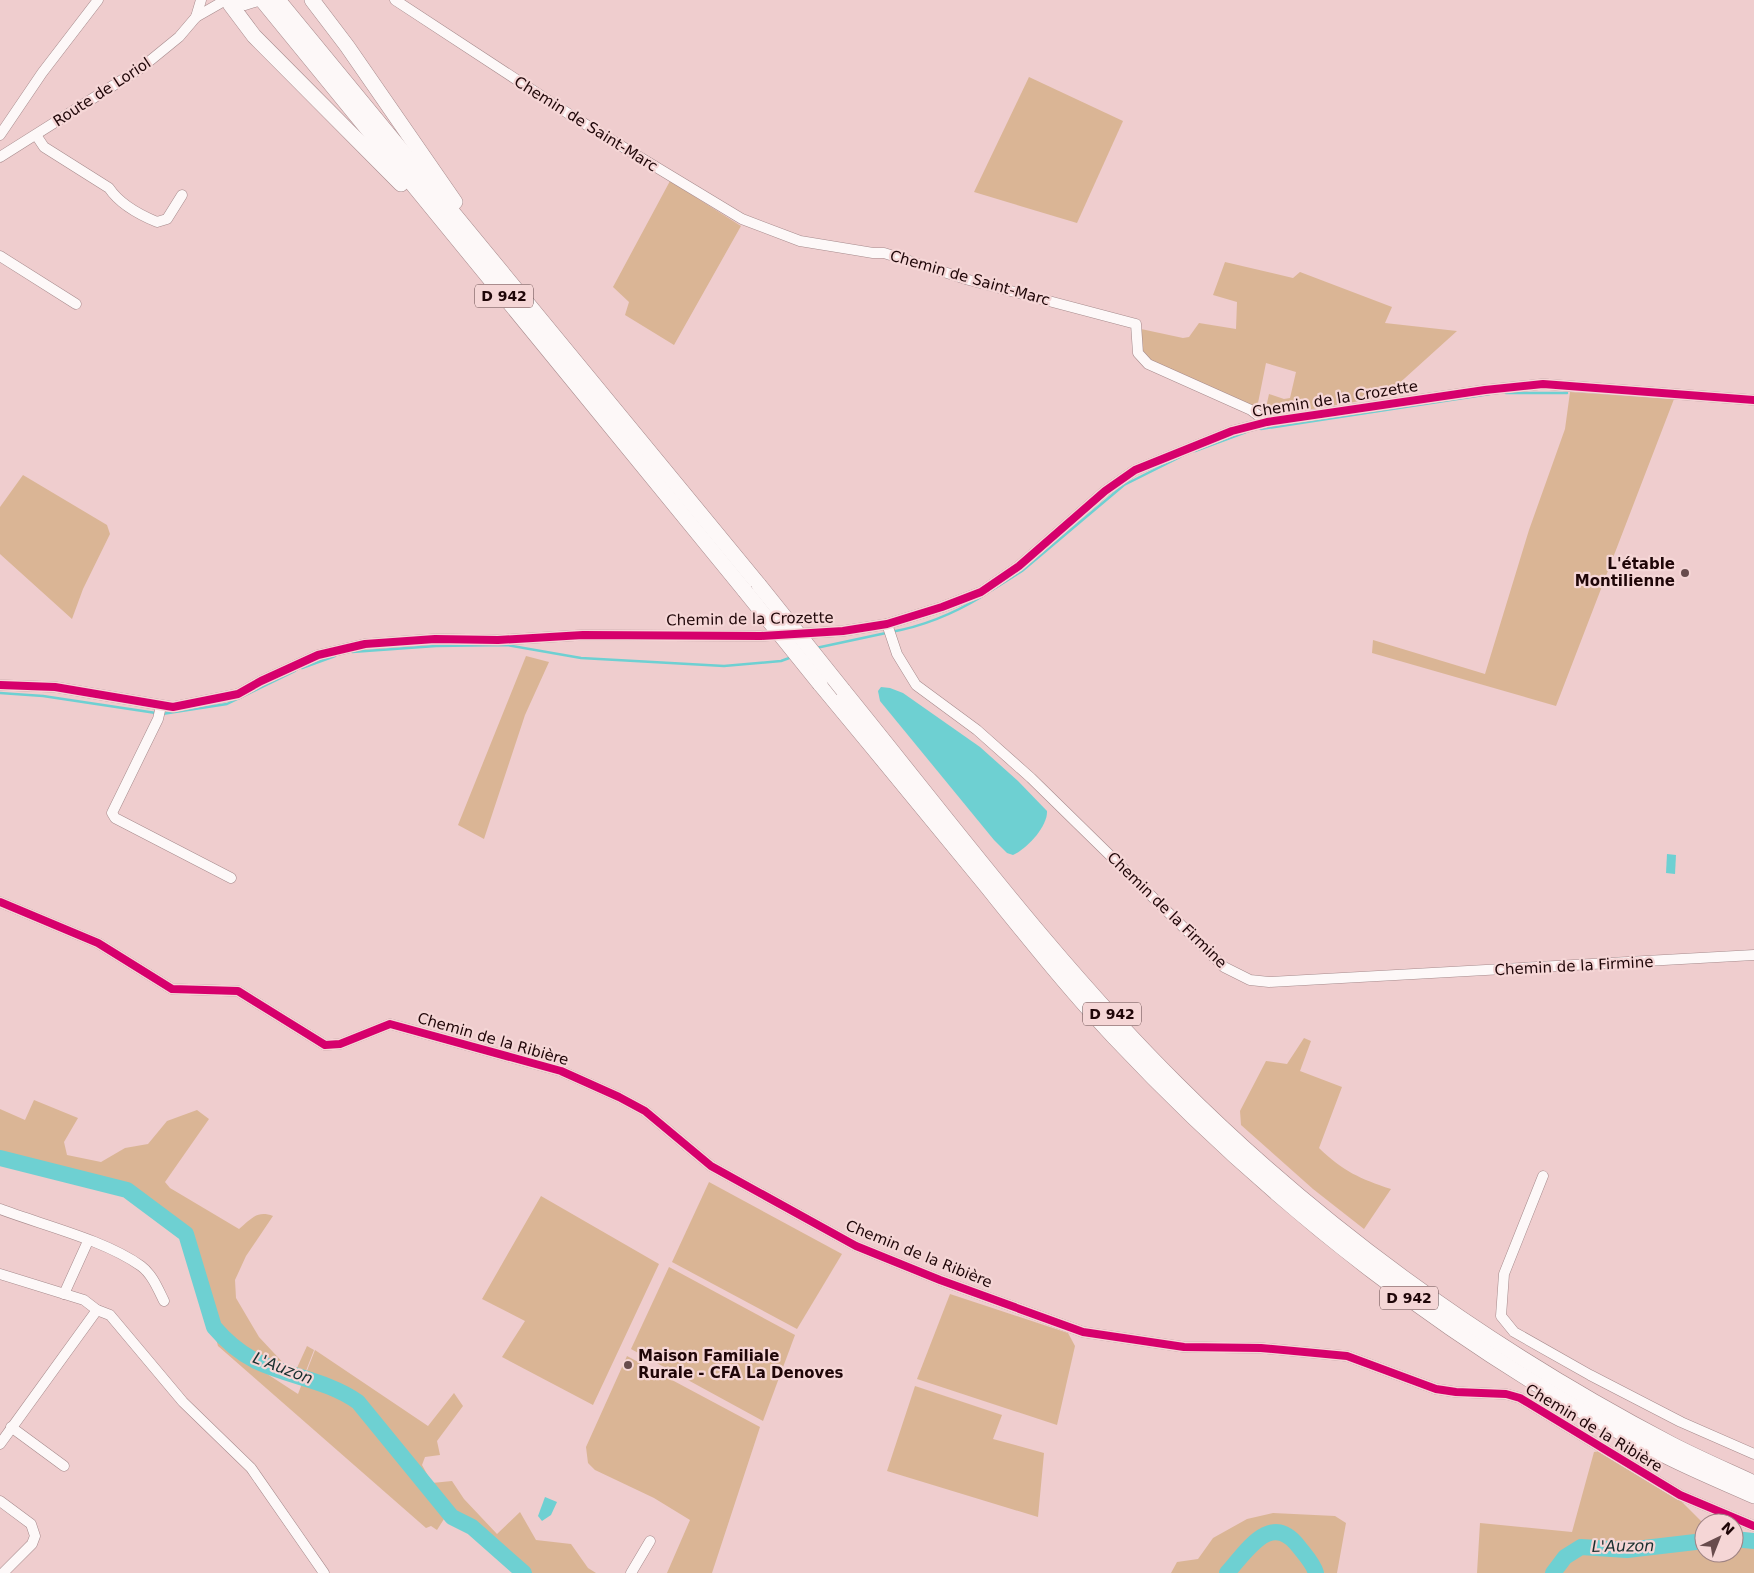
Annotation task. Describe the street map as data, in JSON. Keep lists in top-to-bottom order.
{
  "streets": {
    "highway": ["D 942"],
    "street": [
      "Route de Loriol",
      "Chemin de Saint-Marc",
      "Chemin de la Crozette",
      "Chemin de la Firmine",
      "Chemin de la Ribière"
    ]
  },
  "crossings": [
    ["Route de Loriol", "D 942"],
    ["Chemin de Saint-Marc", "Chemin de la Crozette"],
    ["Chemin de la Crozette", "Chemin de la Firmine"]
  ],
  "water": ["L'Auzon"],
  "places": ["L'étable Montilienne", "Maison Familiale Rurale - CFA La Denoves"],
  "north": "top right"
}
